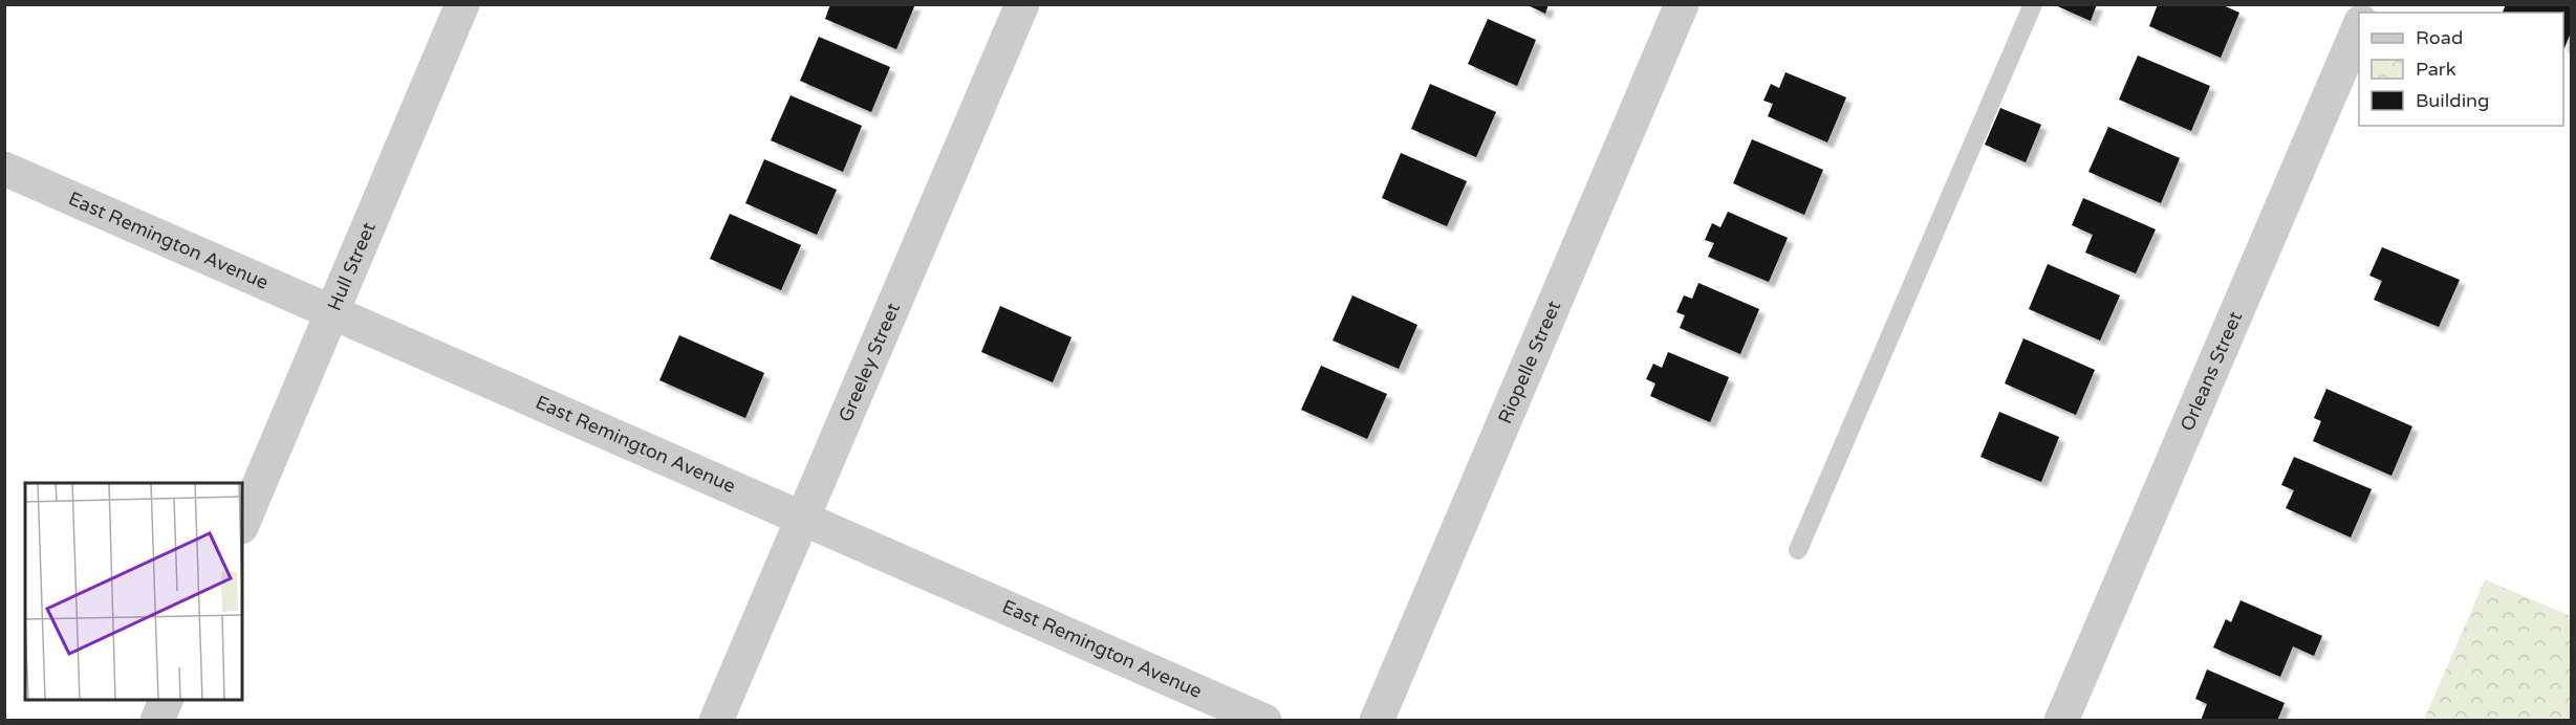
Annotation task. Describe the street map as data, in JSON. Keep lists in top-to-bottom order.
{
  "streets": {
    "street": [
      "East Remington Avenue",
      "Hull Street",
      "Greeley Street",
      "Riopelle Street",
      "Orleans Street"
    ]
  },
  "crossings": [
    ["East Remington Avenue", "Hull Street"],
    ["East Remington Avenue", "Greeley Street"]
  ],
  "legend": ["Road", "Park", "Building"]
}
